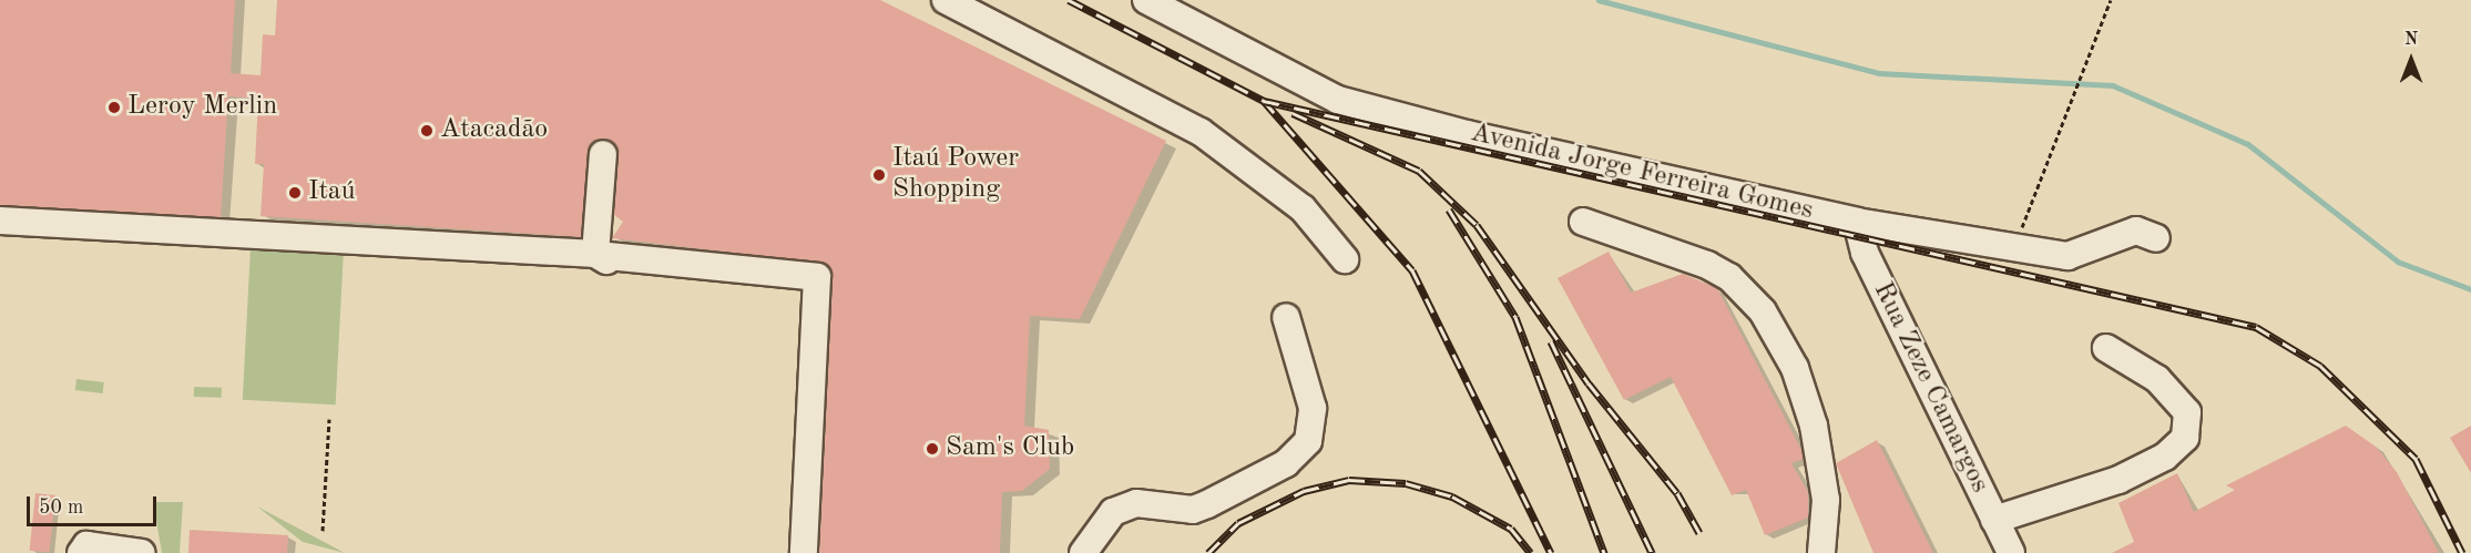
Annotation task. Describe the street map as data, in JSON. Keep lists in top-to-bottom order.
{
  "streets": {
    "street": ["Avenida Jorge Ferreira Gomes", "Rua Zeze Camargos"]
  },
  "crossings": [
    ["Avenida Jorge Ferreira Gomes", "Rua Zeze Camargos"]
  ],
  "places": [
    "Leroy Merlin",
    "Atacadão",
    "Itaú Power Shopping",
    "Itaú",
    "Sam's Club"
  ],
  "scale_bar": "50 m",
  "north": "top"
}
